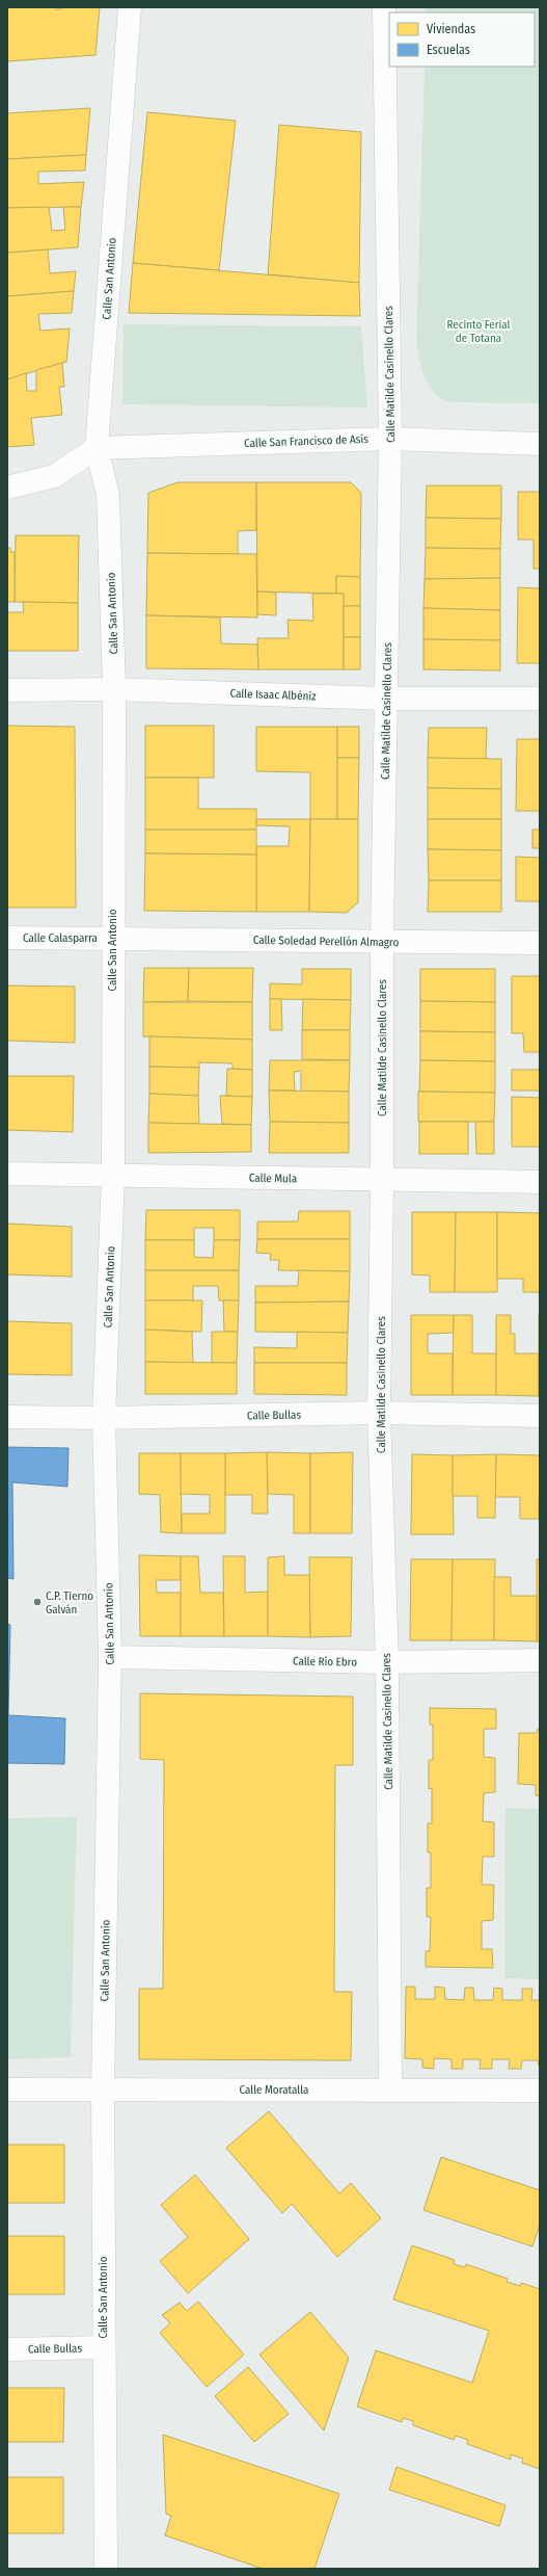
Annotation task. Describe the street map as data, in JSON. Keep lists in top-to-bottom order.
{
  "streets": {
    "street": [
      "Calle San Antonio",
      "Calle Matilde Casinello Clares",
      "Calle San Francisco de Asís",
      "Calle Isaac Albéniz",
      "Calle Calasparra",
      "Calle Soledad Perellón Almagro",
      "Calle Mula",
      "Calle Bullas",
      "Calle Río Ebro",
      "Calle Moratalla"
    ]
  },
  "crossings": [
    ["Calle San Antonio", "Calle San Francisco de Asís"],
    ["Calle San Antonio", "Calle Isaac Albéniz"],
    ["Calle San Antonio", "Calle Calasparra"],
    ["Calle San Antonio", "Calle Soledad Perellón Almagro"],
    ["Calle San Antonio", "Calle Mula"],
    ["Calle San Antonio", "Calle Bullas"],
    ["Calle San Antonio", "Calle Río Ebro"],
    ["Calle San Antonio", "Calle Moratalla"],
    ["Calle Matilde Casinello Clares", "Calle San Francisco de Asís"],
    ["Calle Matilde Casinello Clares", "Calle Isaac Albéniz"],
    ["Calle Matilde Casinello Clares", "Calle Soledad Perellón Almagro"],
    ["Calle Matilde Casinello Clares", "Calle Mula"],
    ["Calle Matilde Casinello Clares", "Calle Bullas"],
    ["Calle Matilde Casinello Clares", "Calle Río Ebro"],
    ["Calle Matilde Casinello Clares", "Calle Moratalla"],
    ["Calle Calasparra", "Calle Soledad Perellón Almagro"]
  ],
  "parks": ["Recinto Ferial de Totana"],
  "places": ["C.P. Tierno Galván"],
  "legend": ["Viviendas", "Escuelas"]
}
